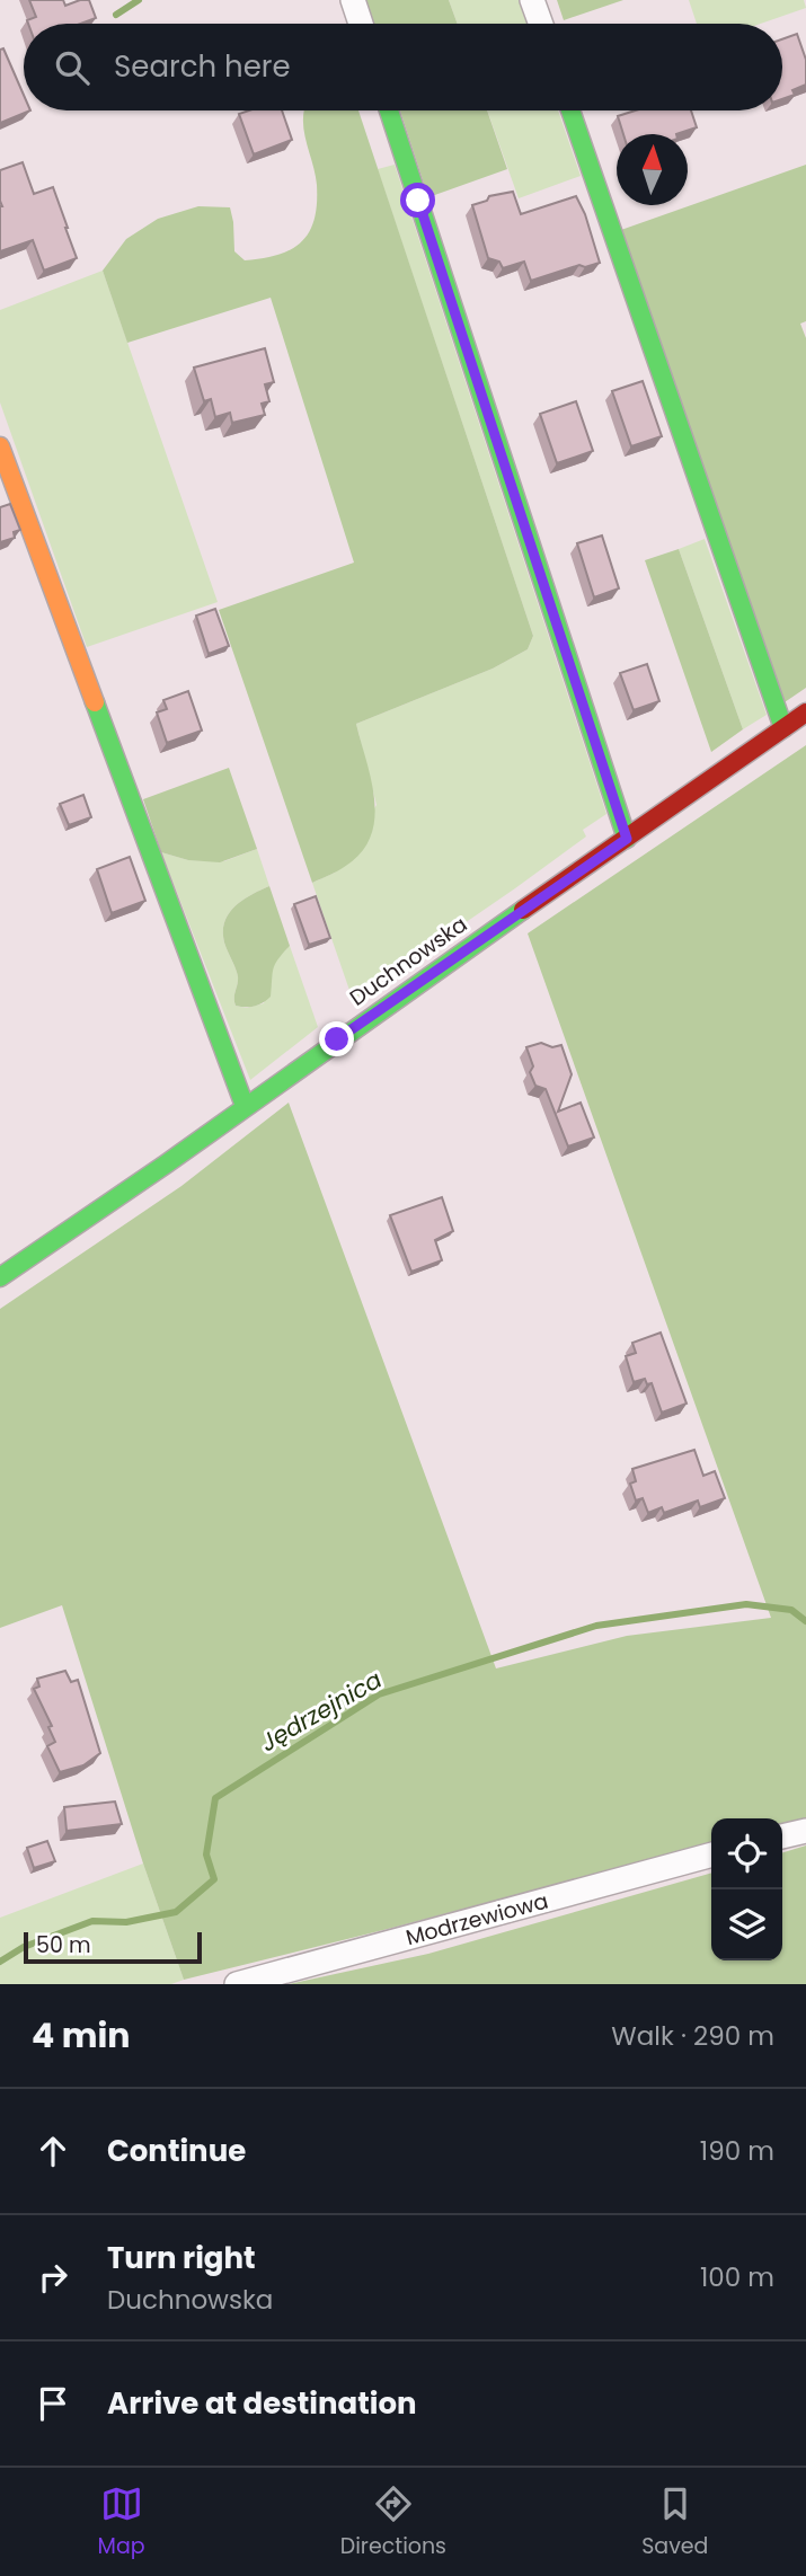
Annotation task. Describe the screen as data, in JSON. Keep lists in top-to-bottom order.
{
  "streets": {
    "street": ["Duchnowska", "Modrzewiowa"]
  },
  "water": ["Jędrzejnica"],
  "scale_bar": "50 m",
  "north": "top",
  "page": {
    "search": "Search here",
    "scale": "50 m",
    "heading": ["4 min", "Walk · 290 m"],
    "list": [
      ["Continue", "190 m"],
      ["Turn right", "Duchnowska", "100 m"],
      "Arrive at destination"
    ],
    "nav": ["Map", "Directions", "Saved"]
  }
}
